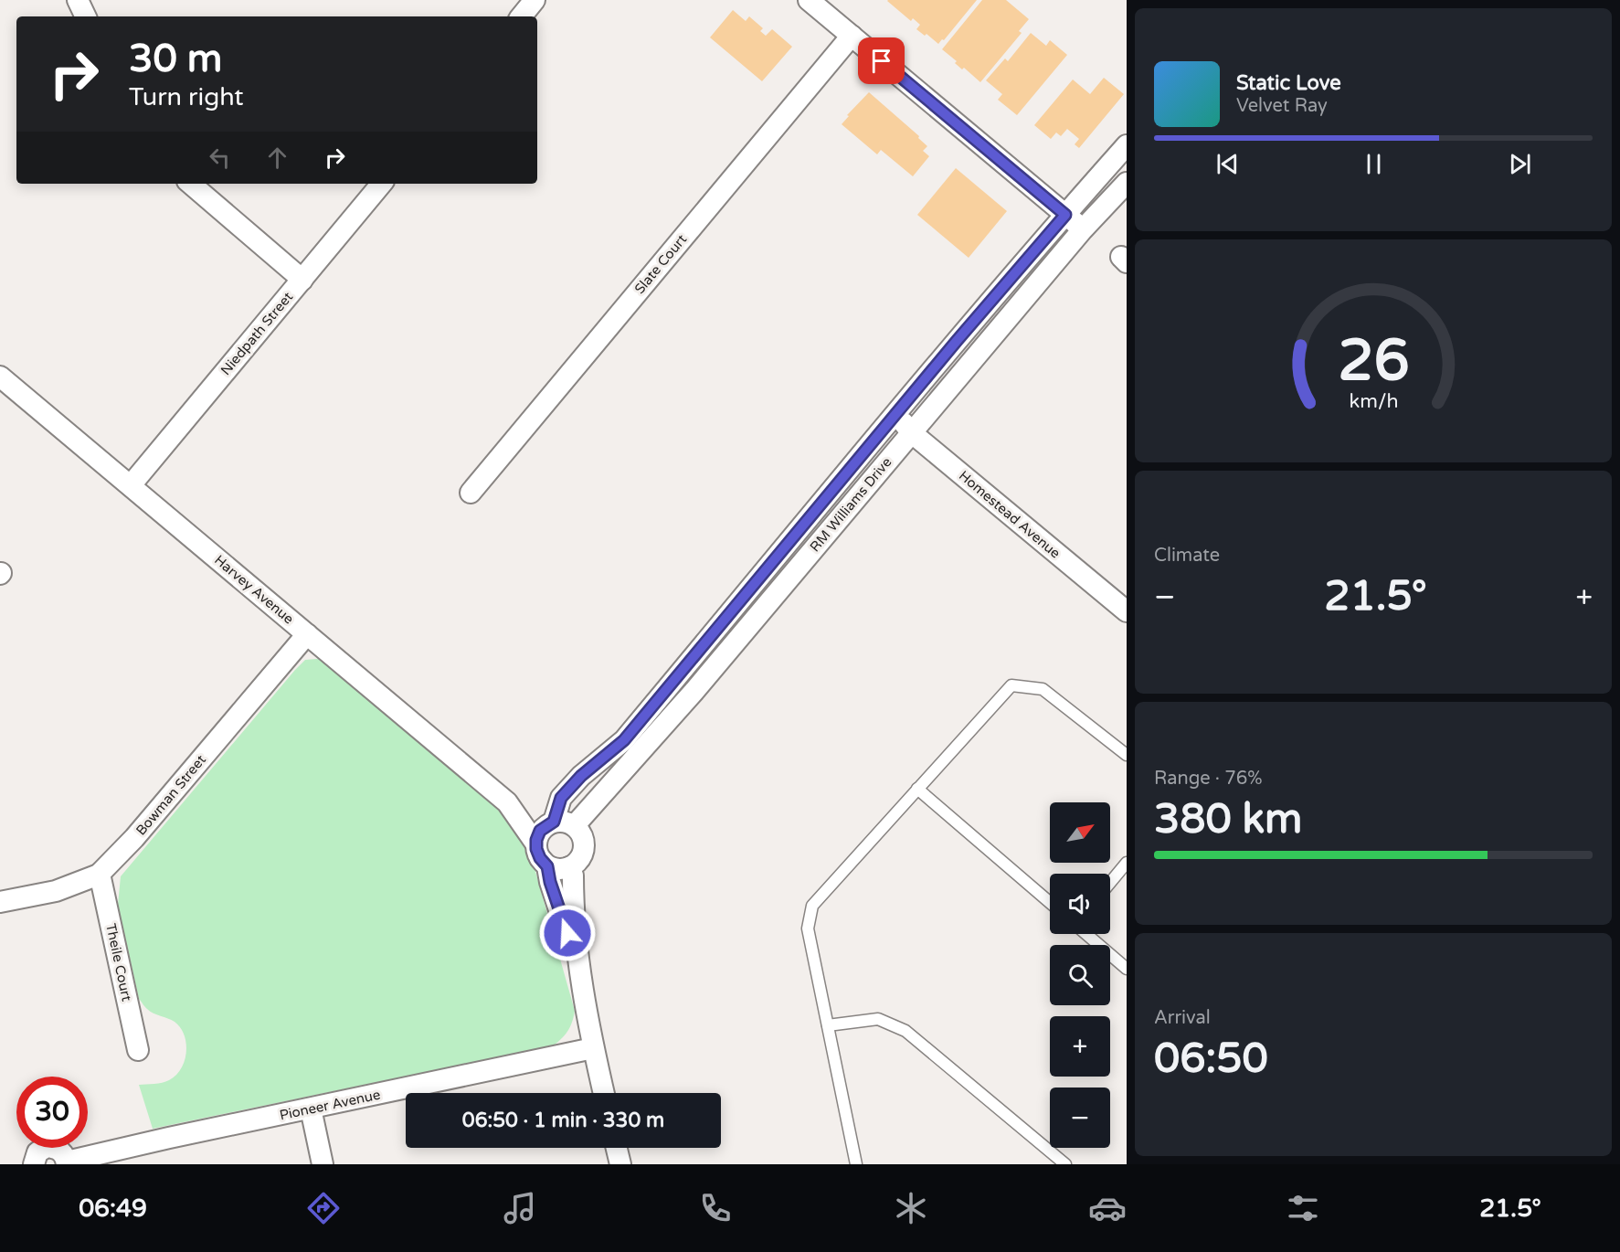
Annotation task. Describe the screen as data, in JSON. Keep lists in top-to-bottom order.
{
  "streets": {
    "street": [
      "Slate Court",
      "Niedpath Street",
      "RM Williams Drive",
      "Homestead Avenue",
      "Harvey Avenue",
      "Bowman Street",
      "Theile Court",
      "Pioneer Avenue"
    ]
  },
  "crossings": [
    ["Niedpath Street", "Harvey Avenue"],
    ["RM Williams Drive", "Homestead Avenue"],
    ["RM Williams Drive", "Harvey Avenue"],
    ["Harvey Avenue", "Bowman Street"],
    ["Bowman Street", "Theile Court"]
  ],
  "north": "top right",
  "page": {
    "turn": ["30 m", "Turn right"],
    "song": ["Static Love", "Velvet Ray"],
    "tile": [
      "Climate",
      ["Range · 76%", "380 km"],
      ["Arrival", "06:50"]
    ],
    "heat": ["−", "21.5°", "+"],
    "map_buttons": ["+", "−"],
    "limit": "30",
    "trip": "06:50 · 1 min · 330 m",
    "tabs": ["06:49", "21.5°"],
    "gauge": ["26", "km/h"]
  }
}
